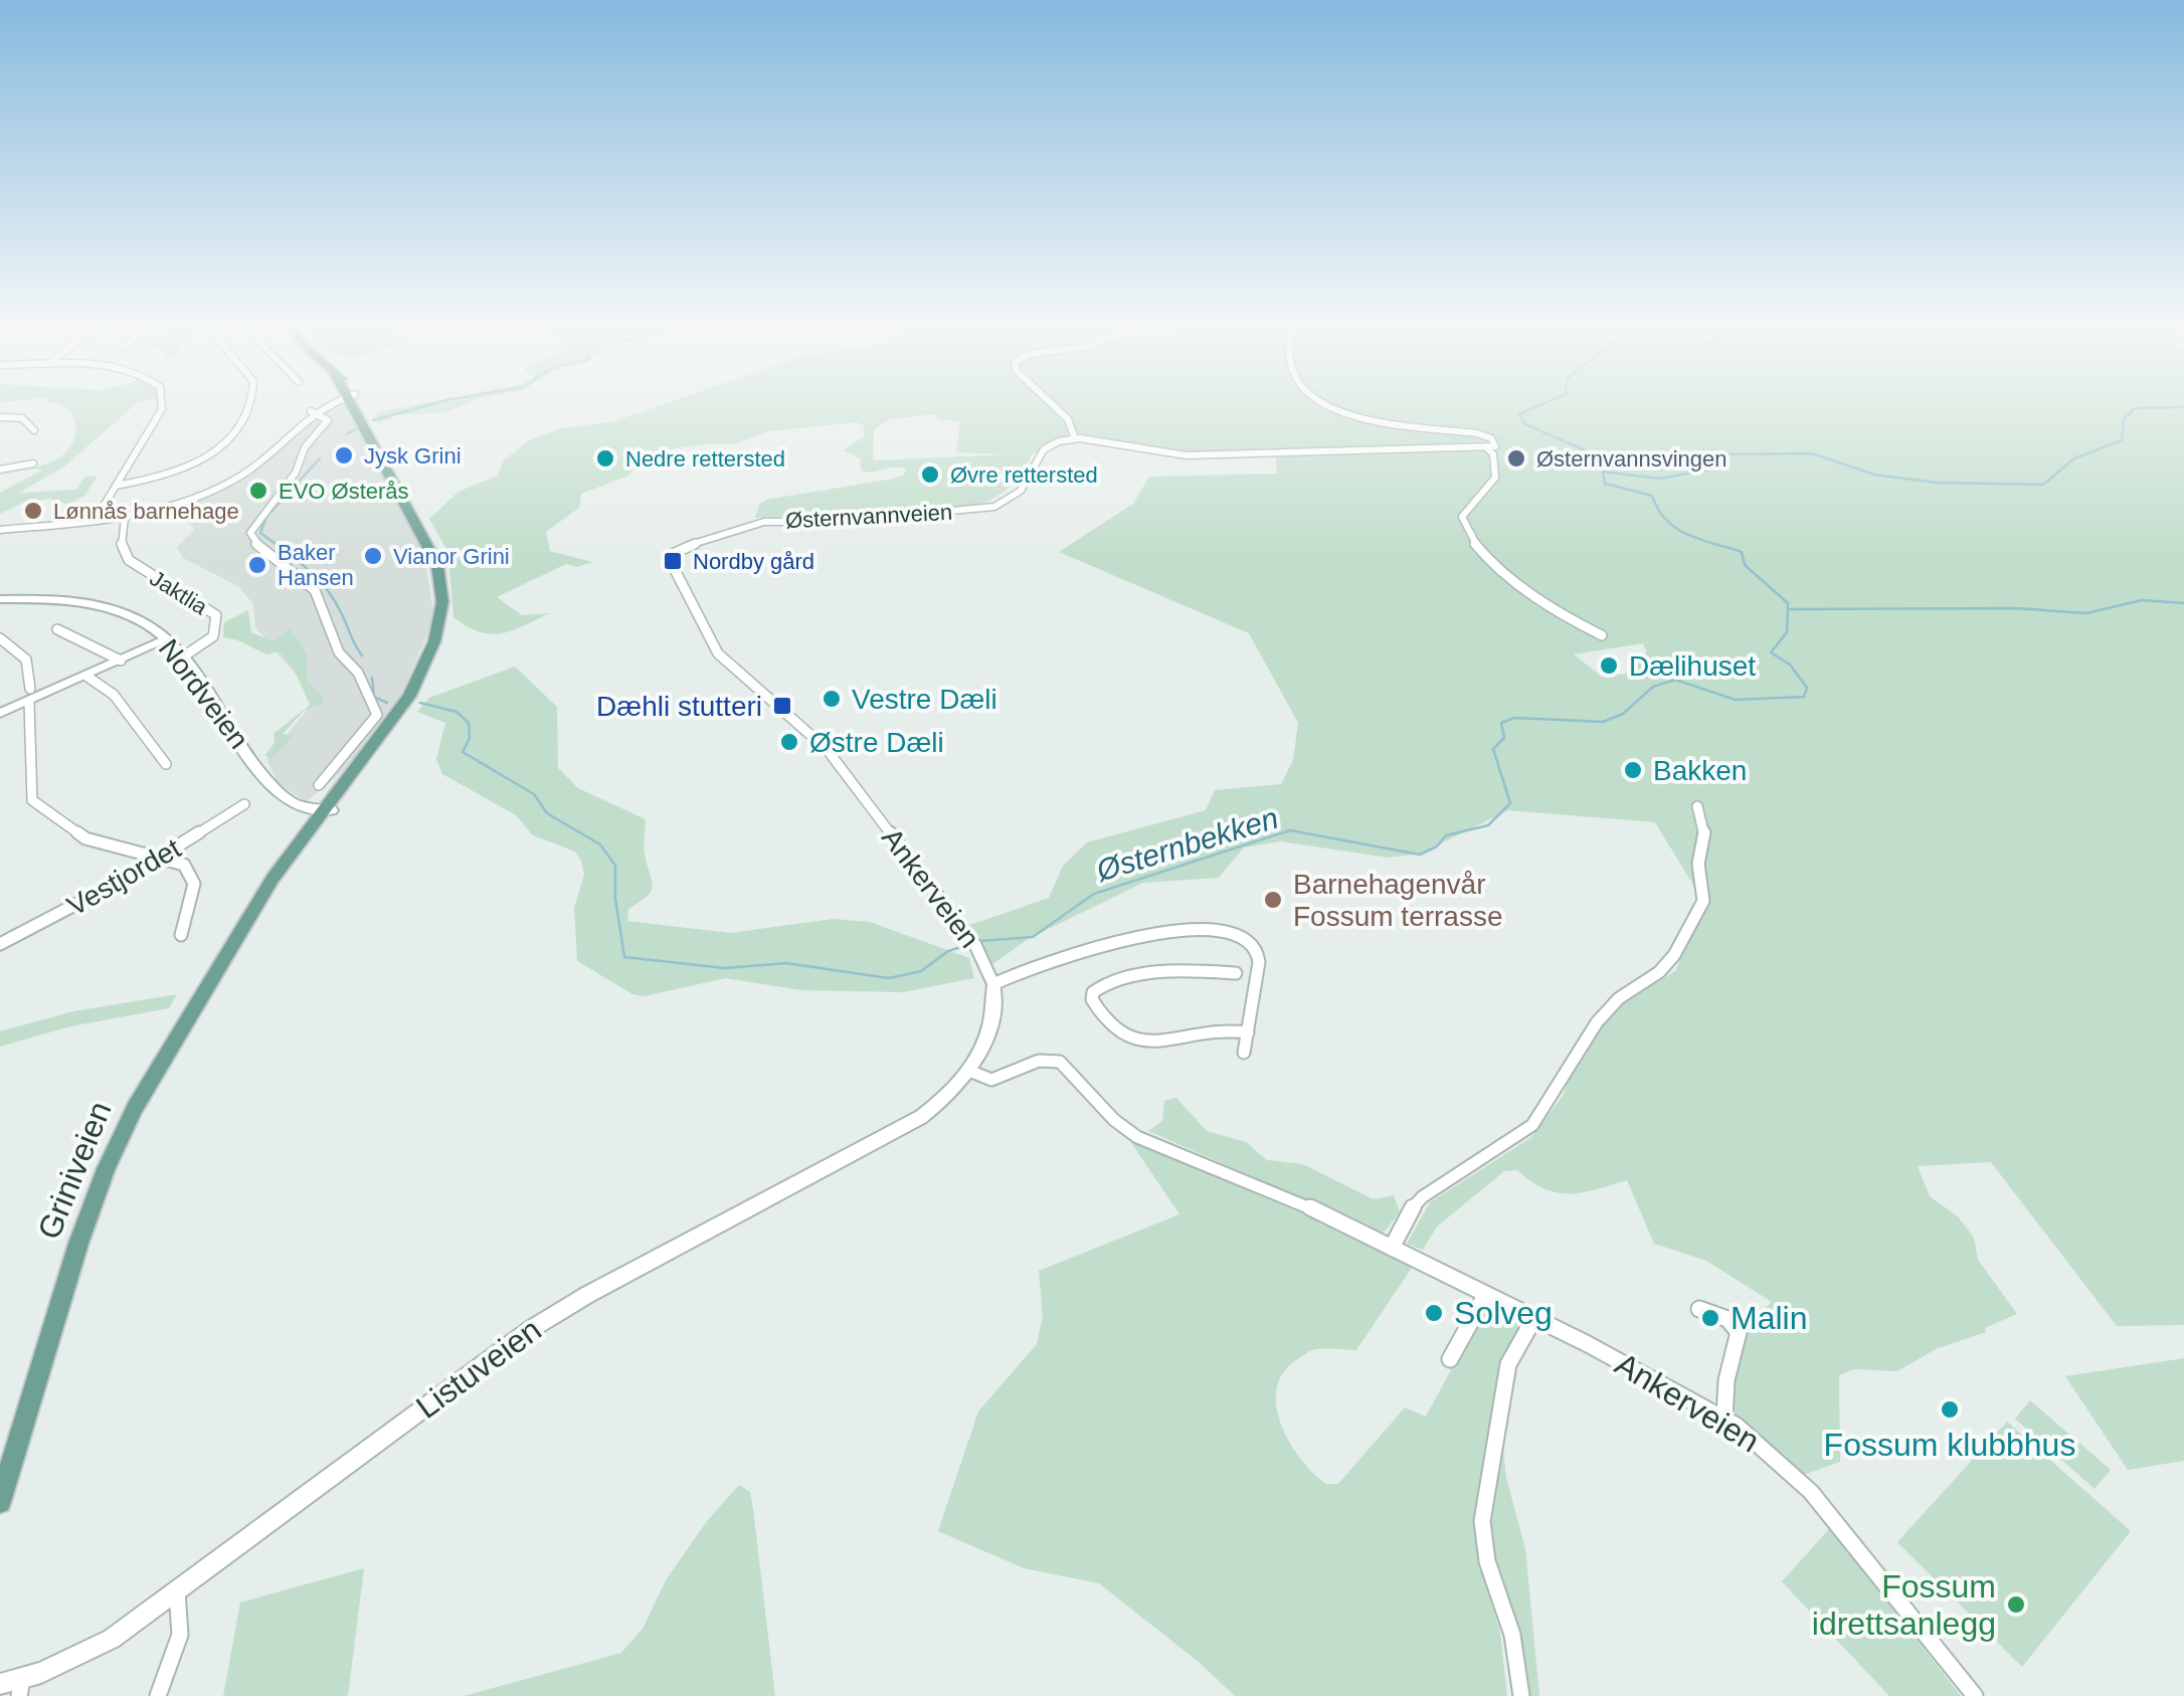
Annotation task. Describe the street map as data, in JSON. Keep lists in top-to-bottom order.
{
  "streets": {
    "main road": ["Nordveien", "Griniveien"],
    "street": [
      "Østernvannveien",
      "Jaktlia",
      "Vestjordet",
      "Ankerveien",
      "Listuveien"
    ]
  },
  "crossings": [
    ["Østernvannveien", "Ankerveien"],
    ["Jaktlia", "Nordveien"],
    ["Nordveien", "Griniveien"],
    ["Ankerveien", "Listuveien"]
  ],
  "water": ["Østernbekken"],
  "places": {
    "other": [
      "Jysk Grini",
      "Nedre rettersted",
      "Østernvannsvingen",
      "Øvre rettersted",
      "EVO Østerås",
      "Lønnås barnehage",
      "Vianor Grini",
      "Baker Hansen",
      "Dælihuset",
      "Vestre Dæli",
      "Østre Dæli",
      "Bakken",
      "Barnehagenvår Fossum terrasse",
      "Solveg",
      "Malin",
      "Fossum klubbhus",
      "Fossum idrettsanlegg"
    ],
    "transit": ["Nordby gård", "Dæhli stutteri"]
  }
}
